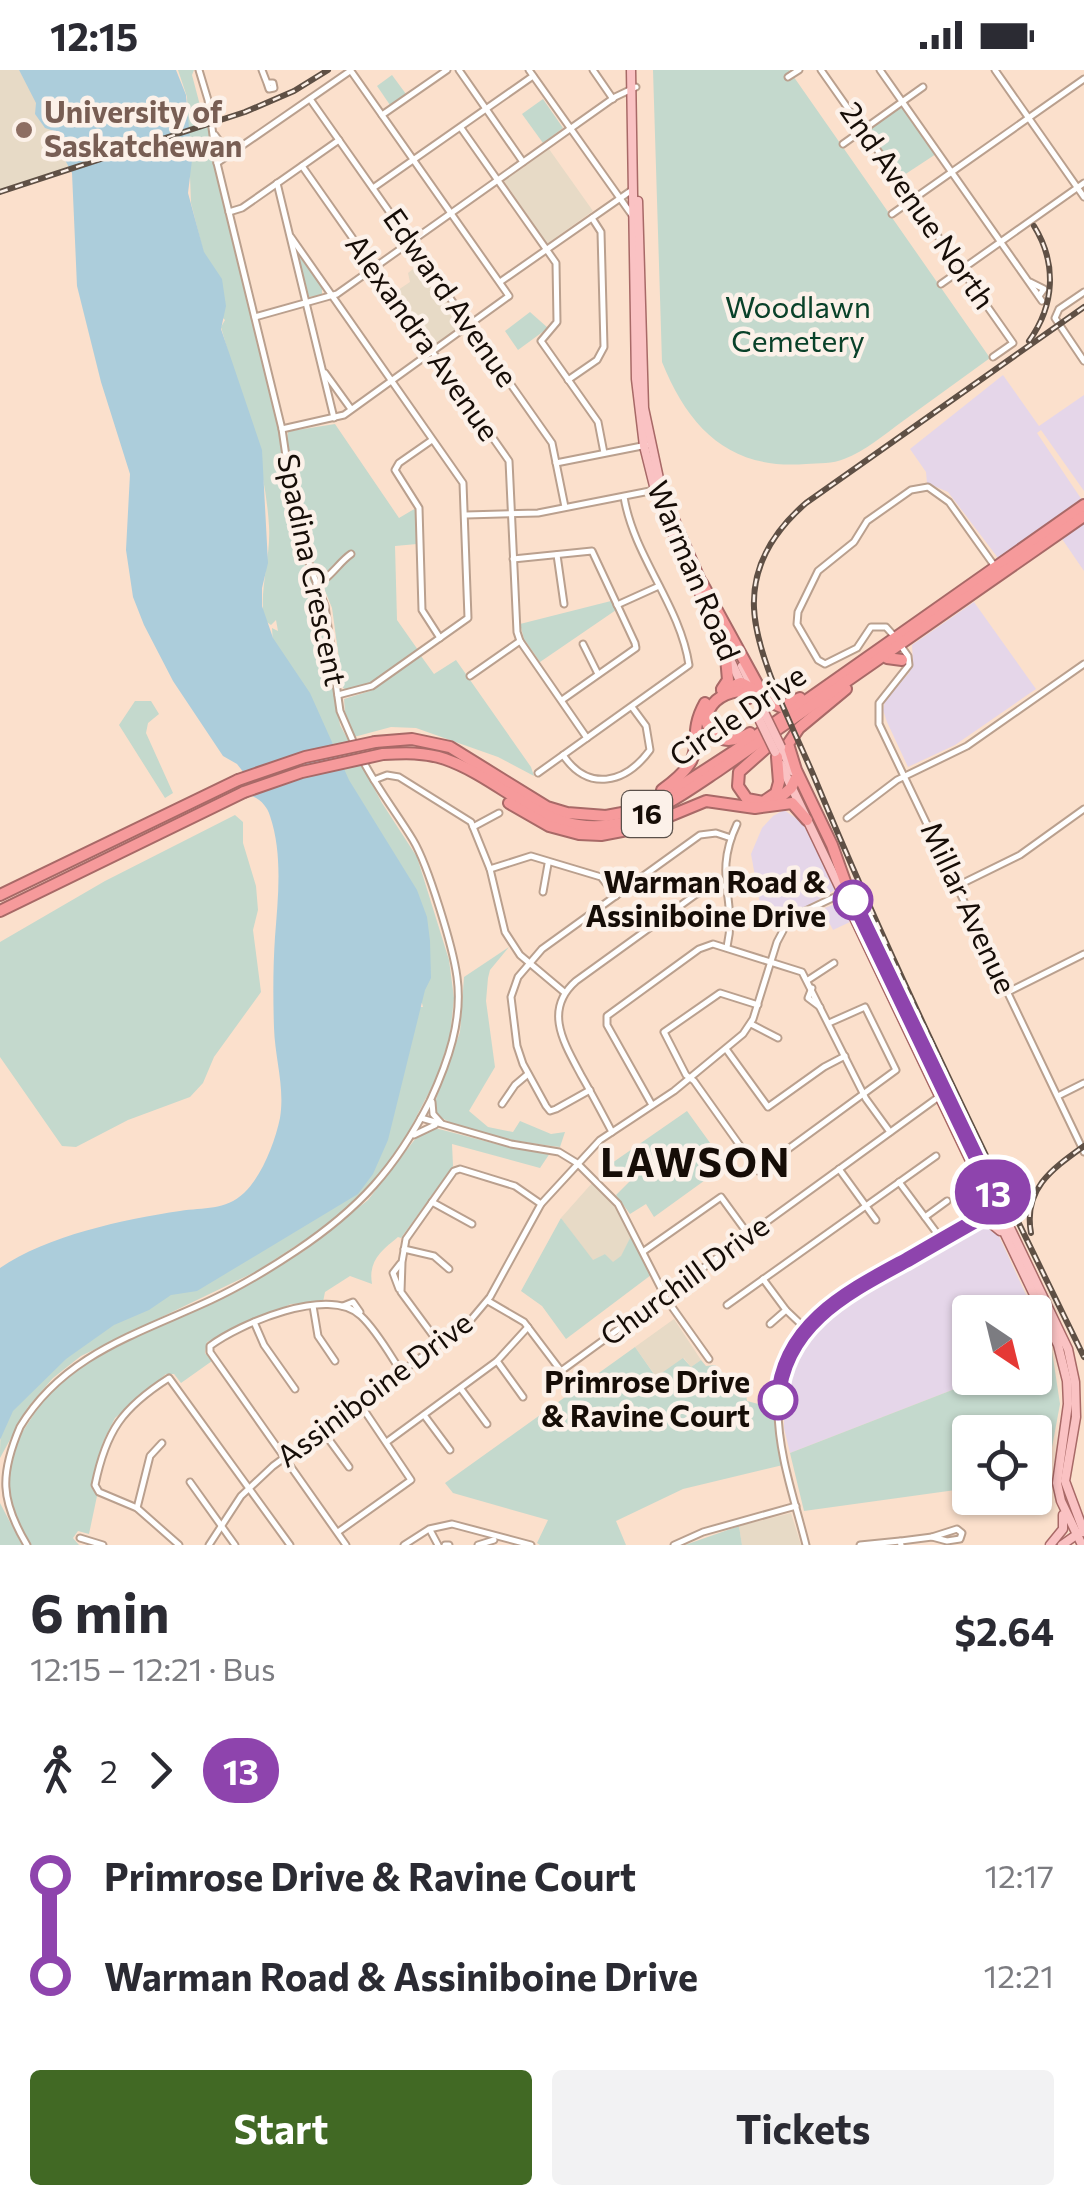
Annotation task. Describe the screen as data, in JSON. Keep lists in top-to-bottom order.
{
  "streets": {
    "highway": ["Circle Drive", "16"],
    "main road": ["Warman Road"],
    "street": [
      "2nd Avenue North",
      "Edward Avenue",
      "Alexandra Avenue",
      "Spadina Crescent",
      "Millar Avenue",
      "Churchill Drive",
      "Assiniboine Drive"
    ]
  },
  "crossings": [
    ["Warman Road", "Churchill Drive"],
    ["Warman Road", "Assiniboine Drive"],
    ["Circle Drive", "Millar Avenue"],
    ["Churchill Drive", "Assiniboine Drive"]
  ],
  "districts": ["LAWSON"],
  "parks": ["Woodlawn Cemetery"],
  "places": ["University of Saskatchewan", "Warman Road & Assiniboine Drive", "Primrose Drive & Ravine Court"],
  "lines": ["bus line 13"],
  "north": "bottom right",
  "page": {
    "status": "12:15",
    "on_map": "13",
    "heading": ["6 min", "12:15 – 12:21 · Bus", "$2.64"],
    "legs": ["2", "13"],
    "list": [
      {
        "name": "Primrose Drive & Ravine Court",
        "value": "12:17"
      },
      {
        "name": "Warman Road & Assiniboine Drive",
        "value": "12:21"
      }
    ],
    "buttons": ["Start", "Tickets"]
  }
}
